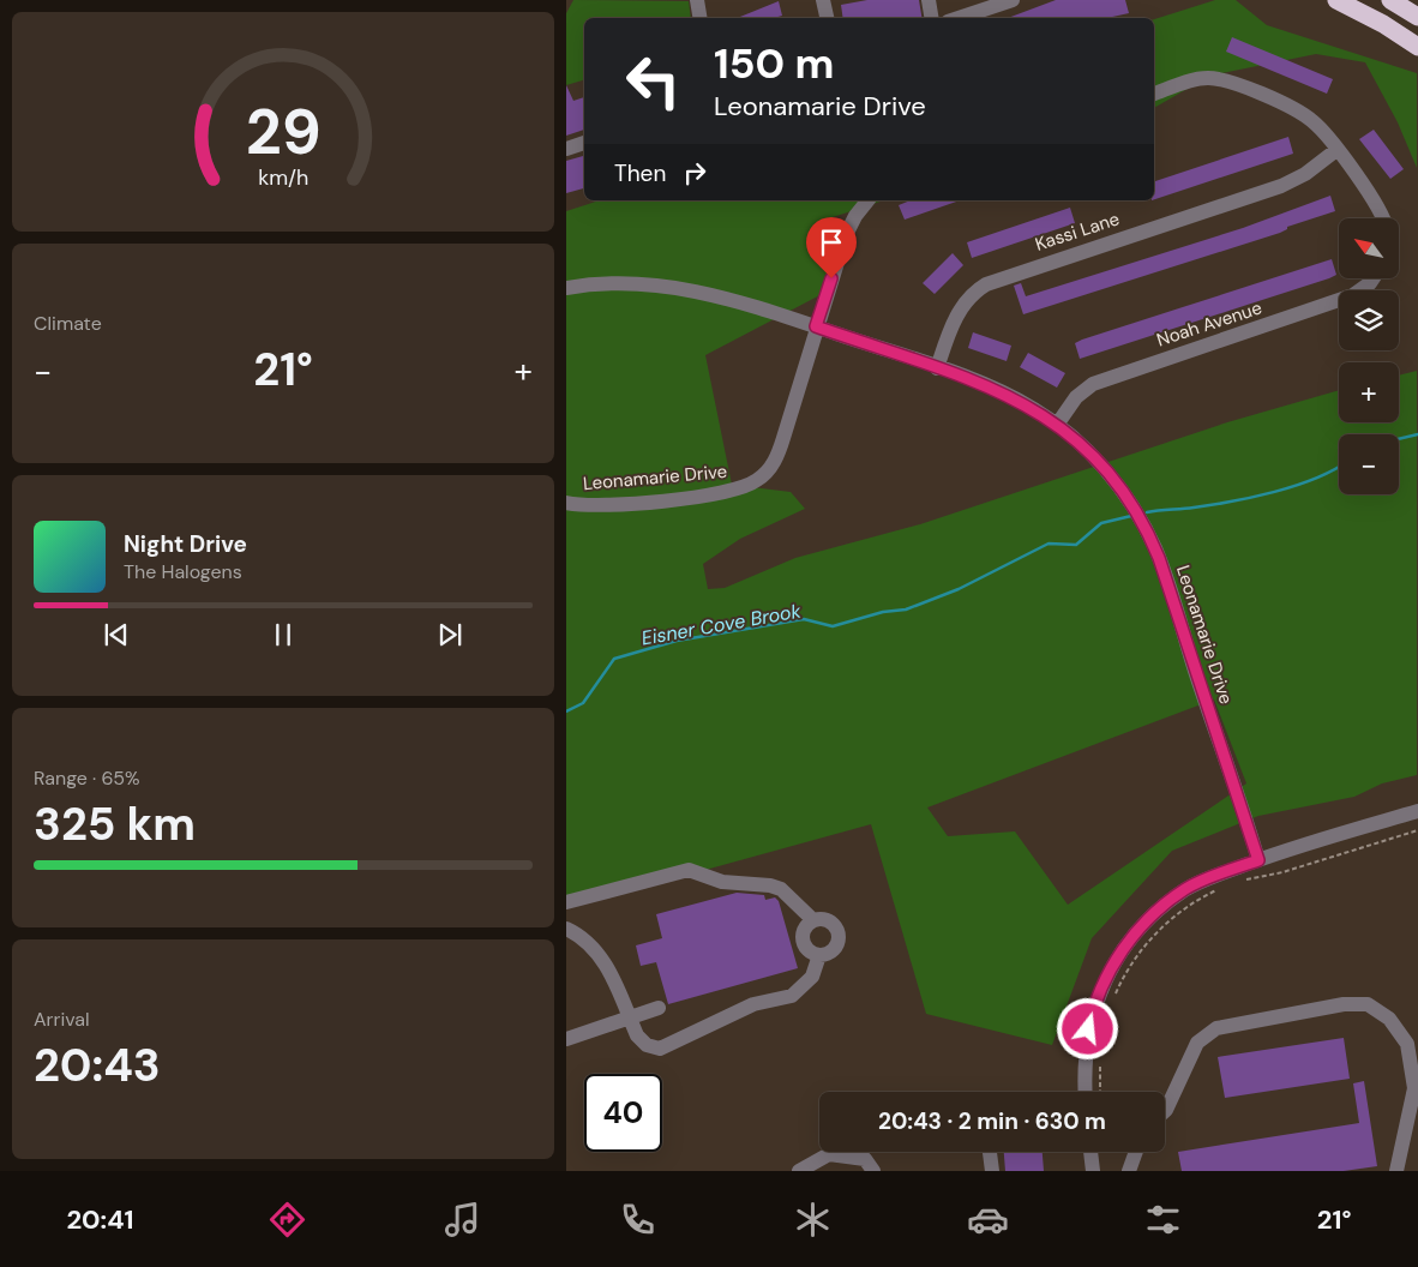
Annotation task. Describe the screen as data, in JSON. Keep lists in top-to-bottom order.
{
  "streets": {
    "street": ["Kassi Lane", "Noah Avenue", "Leonamarie Drive"]
  },
  "crossings": [
    ["Kassi Lane", "Leonamarie Drive"],
    ["Noah Avenue", "Leonamarie Drive"]
  ],
  "water": ["Eisner Cove Brook"],
  "north": "top left",
  "page": {
    "turn": ["150 m", "Leonamarie Drive"],
    "then": "Then",
    "map_buttons": ["+", "−"],
    "tile": [
      "Climate",
      ["Range · 65%", "325 km"],
      ["Arrival", "20:43"]
    ],
    "heat": ["−", "21°", "+"],
    "song": ["Night Drive", "The Halogens"],
    "limit": "40",
    "trip": "20:43 · 2 min · 630 m",
    "tabs": ["20:41", "21°"],
    "gauge": ["29", "km/h"]
  }
}
